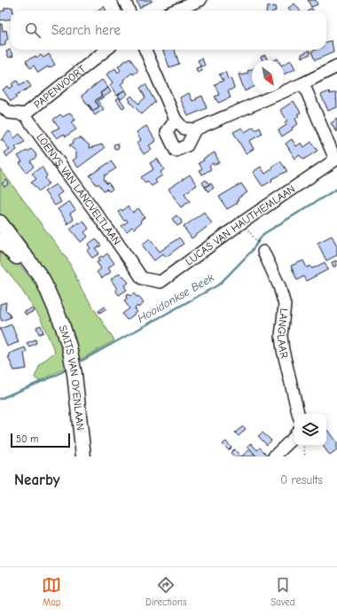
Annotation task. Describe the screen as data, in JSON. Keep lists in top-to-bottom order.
{
  "streets": {
    "main road": ["SMITS VAN OYENLAAN"],
    "street": [
      "PAPENVOORT",
      "LOENYS VAN LANCVELTLAAN",
      "LUCAS VAN HAUTHEMLAAN",
      "LANGLAAR"
    ]
  },
  "crossings": [
    ["PAPENVOORT", "LOENYS VAN LANCVELTLAAN"],
    ["LOENYS VAN LANCVELTLAAN", "LUCAS VAN HAUTHEMLAAN"]
  ],
  "water": ["Hooidonkse Beek"],
  "scale_bar": "50 m",
  "north": "bottom right",
  "page": {
    "search": "Search here",
    "scale": "50 m",
    "heading": ["Nearby", "0 results"],
    "nav": ["Map", "Directions", "Saved"]
  }
}
